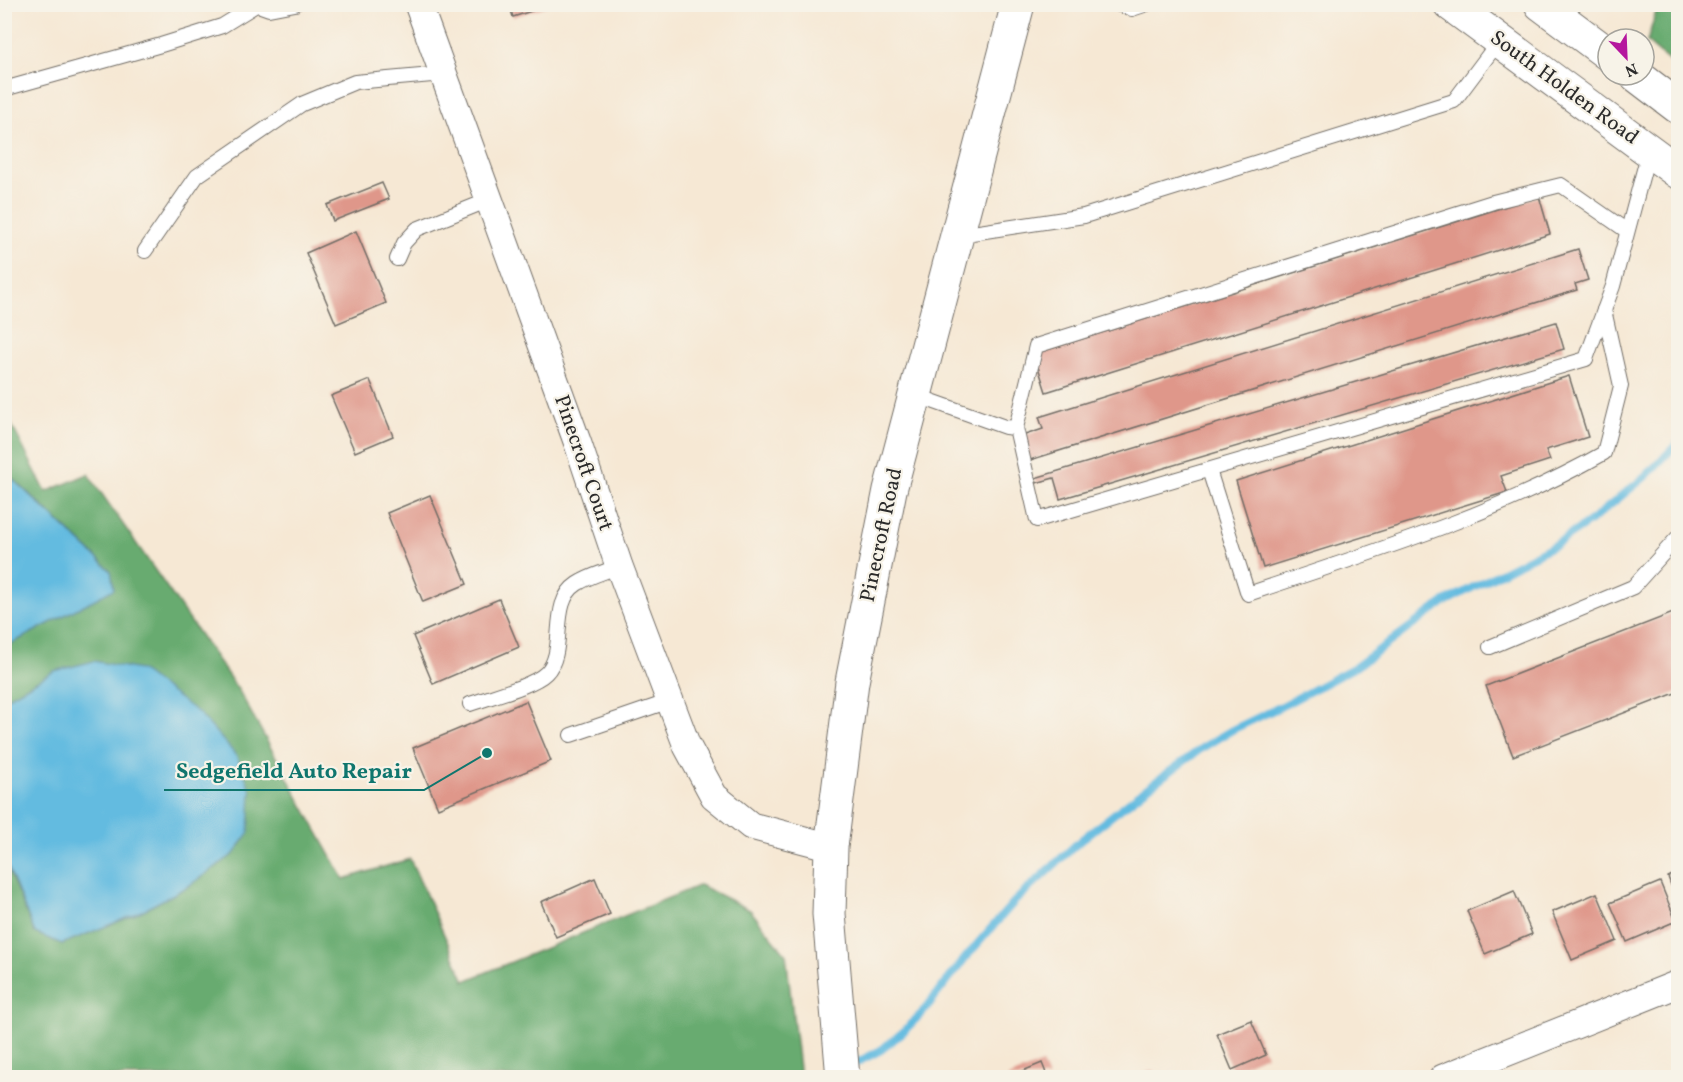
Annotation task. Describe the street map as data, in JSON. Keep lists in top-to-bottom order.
{
  "streets": {
    "street": ["South Holden Road", "Pinecroft Court", "Pinecroft Road"]
  },
  "crossings": [
    ["Pinecroft Court", "Pinecroft Road"]
  ],
  "places": ["Sedgefield Auto Repair"],
  "north": "bottom right"
}
